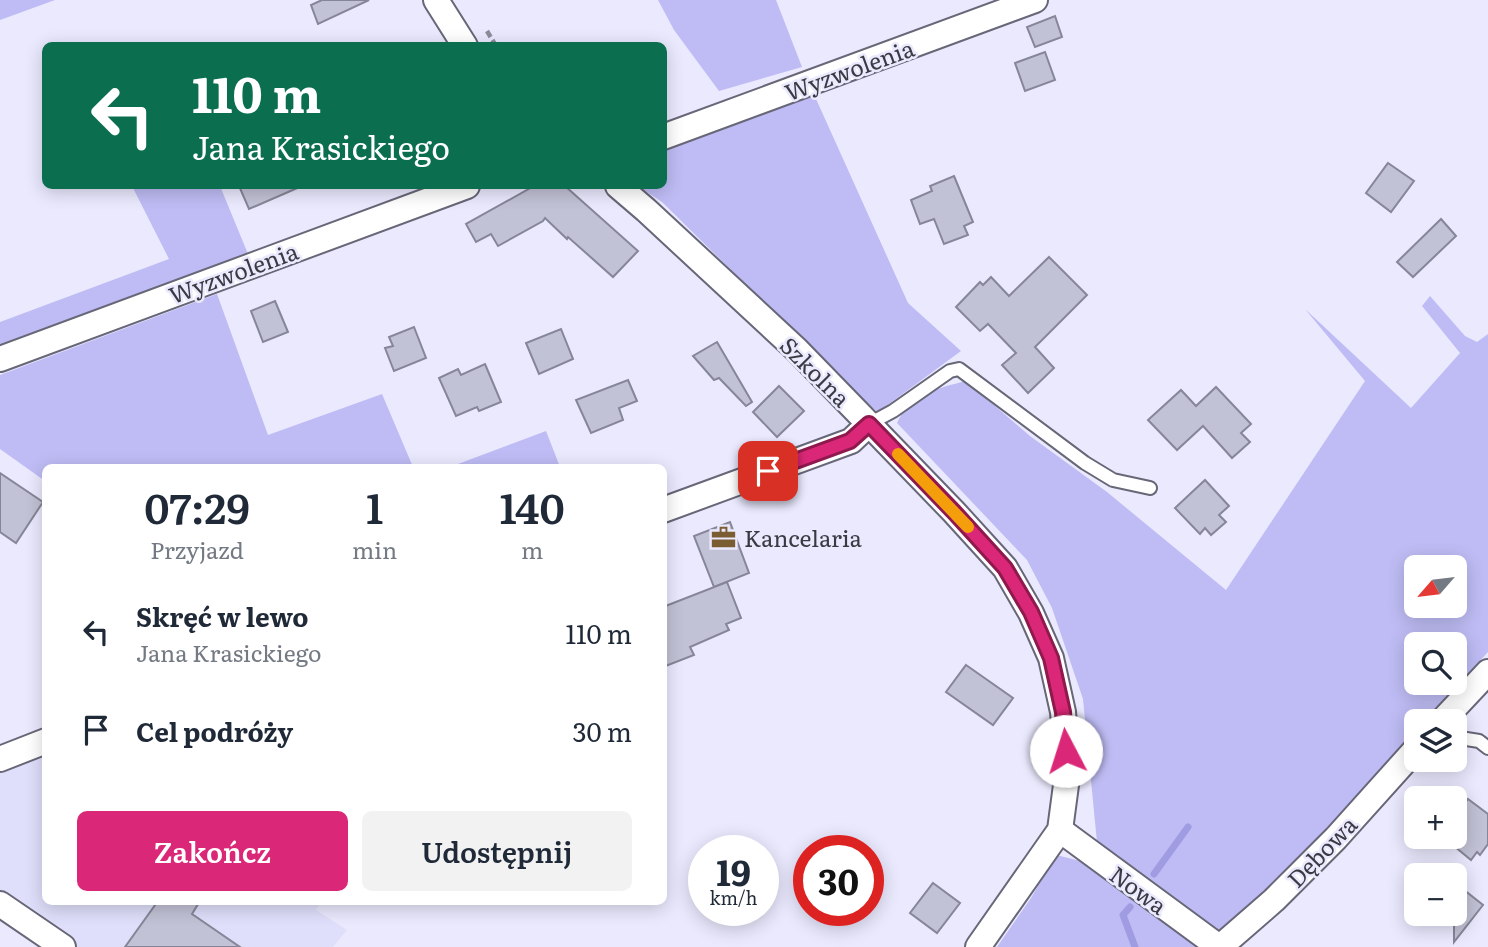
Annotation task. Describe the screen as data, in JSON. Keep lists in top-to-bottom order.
{
  "streets": {
    "street": [
      "Wyzwolenia",
      "Szkolna",
      "Dębowa",
      "Nowa"
    ]
  },
  "crossings": [
    ["Szkolna", "Nowa"],
    ["Dębowa", "Nowa"]
  ],
  "places": {
    "office": ["Kancelaria"]
  },
  "north": "bottom left",
  "page": {
    "turn": ["110 m", "Jana Krasickiego"],
    "eta": [
      "07:29",
      "Przyjazd",
      "1",
      "min",
      "140",
      "m"
    ],
    "map_buttons": ["+", "−"],
    "list": [
      {
        "name": "Skręć w lewo",
        "note": "Jana Krasickiego",
        "value": "110 m"
      },
      {
        "name": "Cel podróży",
        "value": "30 m"
      }
    ],
    "buttons": ["Zakończ", "Udostępnij"],
    "speed": "19 km/h",
    "limit": "30"
  }
}
